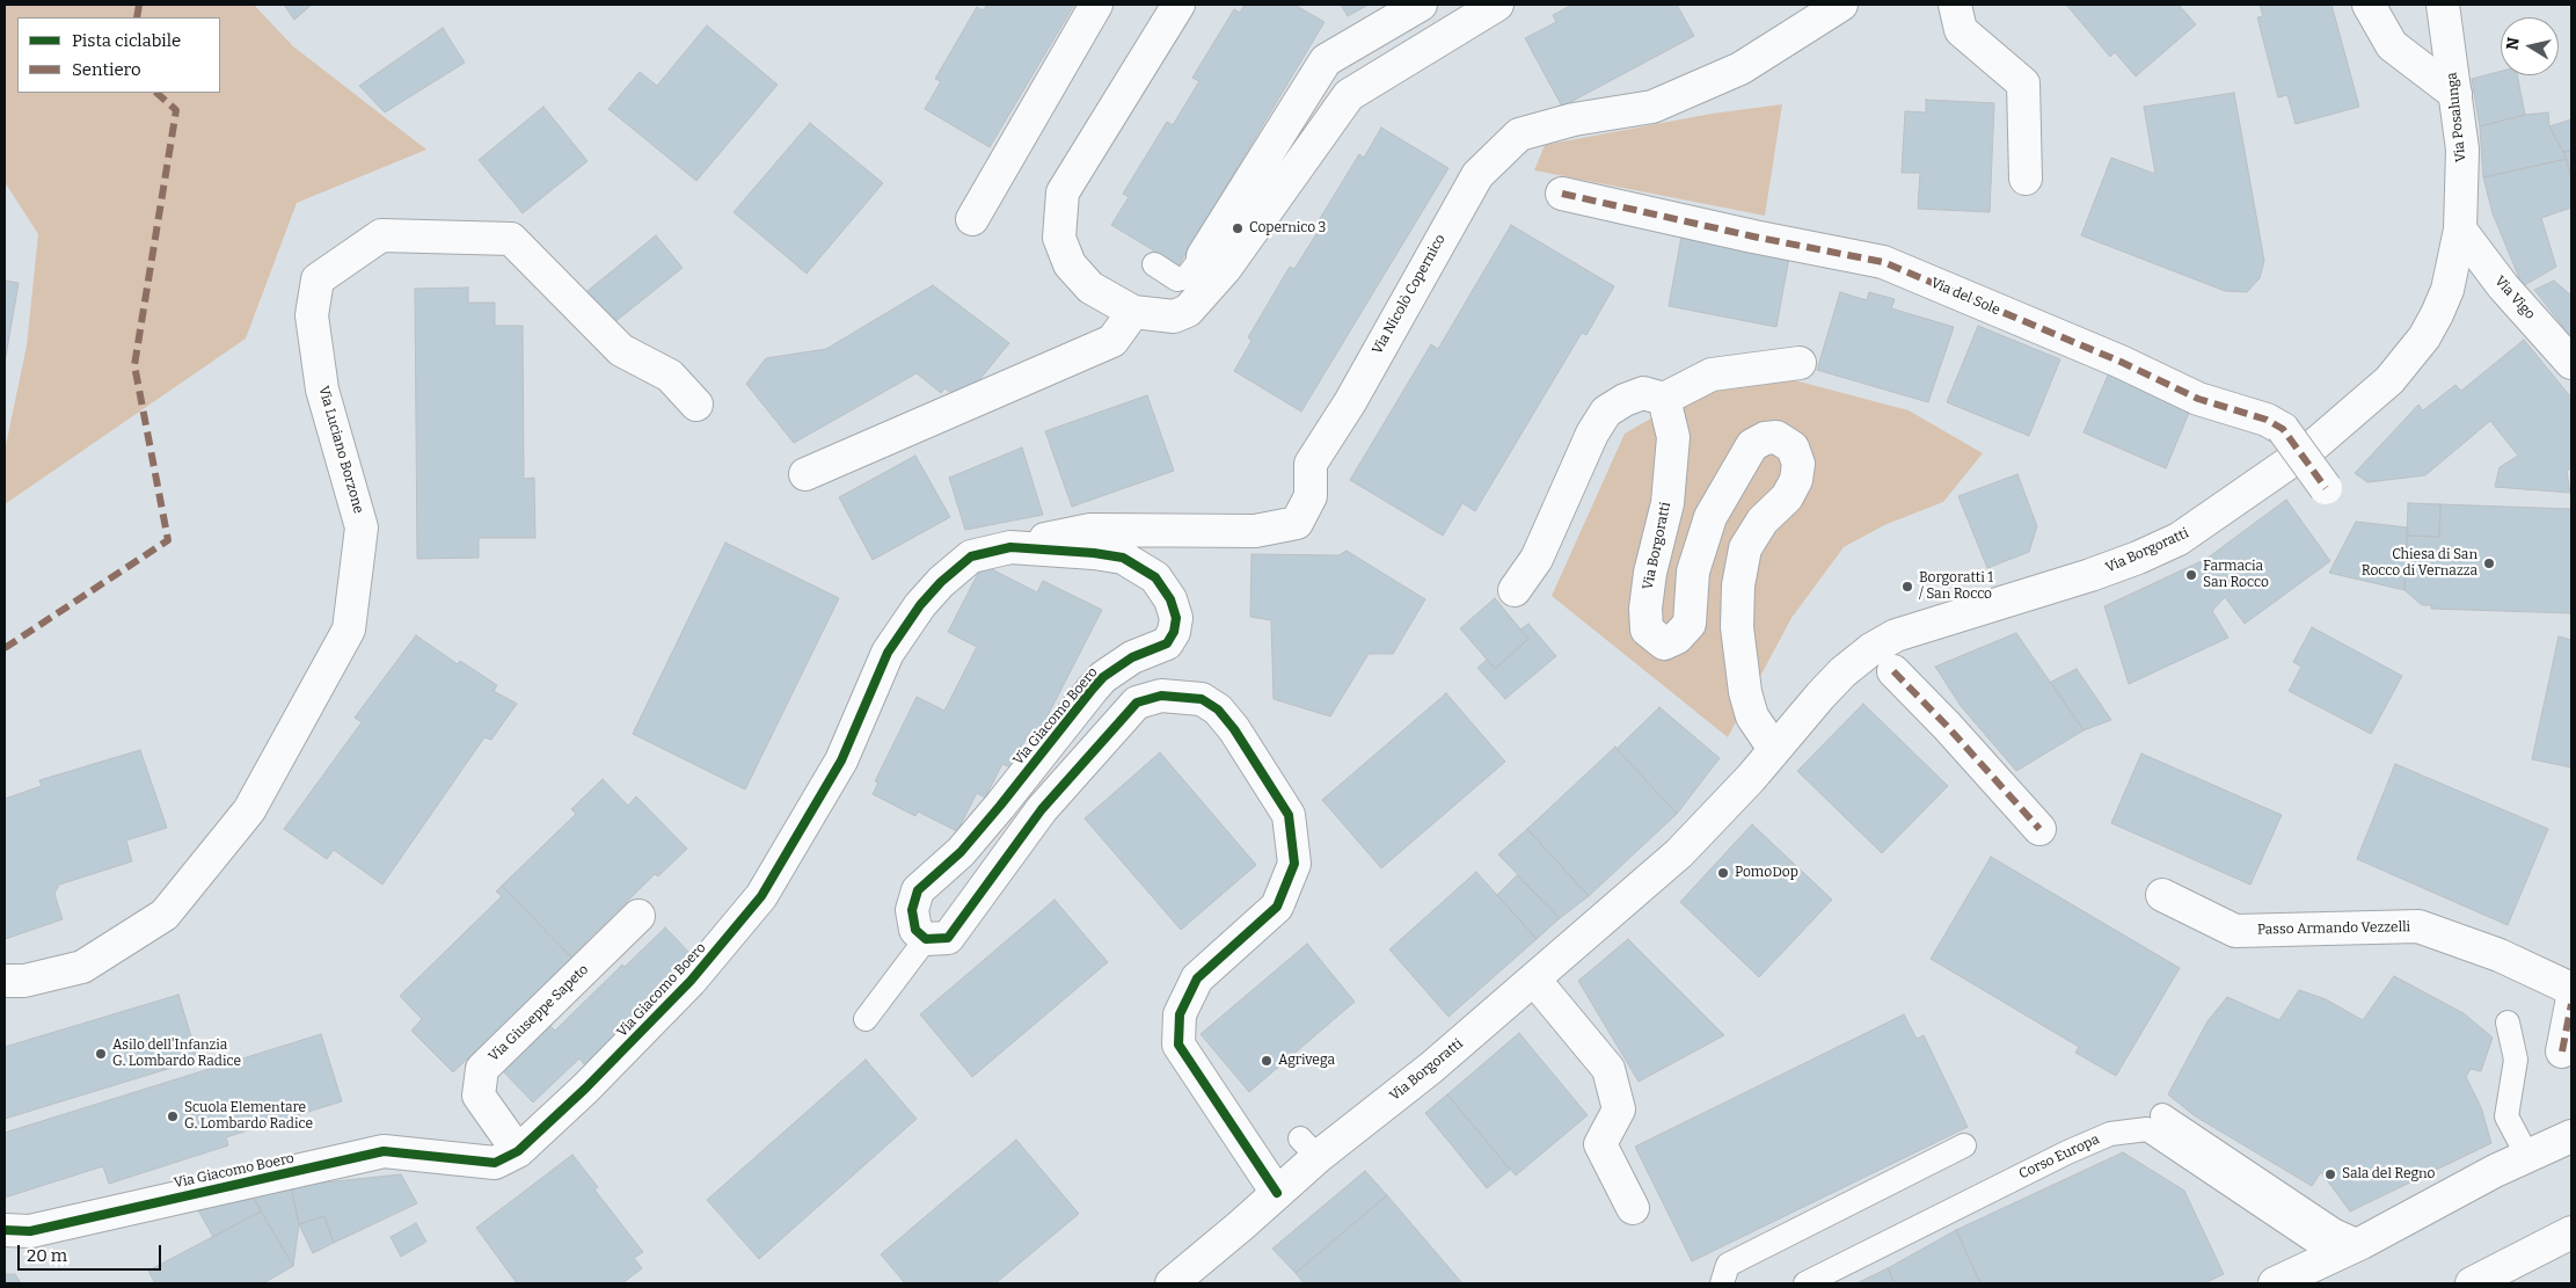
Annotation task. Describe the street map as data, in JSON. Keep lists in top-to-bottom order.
{
  "streets": {
    "street": [
      "Via Posalunga",
      "Via Nicolò Copernico",
      "Via del Sole",
      "Via Vigo",
      "Via Luciano Borzone",
      "Via Borgoratti",
      "Via Giacomo Boero",
      "Passo Armando Vezzelli",
      "Via Giuseppe Sapeto"
    ],
    "lane": ["Corso Europa"]
  },
  "crossings": [
    ["Via Posalunga", "Via Vigo"],
    ["Via Posalunga", "Via Borgoratti"],
    ["Via Nicolò Copernico", "Via Giacomo Boero"],
    ["Via Vigo", "Via Borgoratti"],
    ["Via Giacomo Boero", "Via Giuseppe Sapeto"]
  ],
  "places": [
    "Copernico 3",
    "Chiesa di San Rocco di Vernazza",
    "Farmacia San Rocco",
    "Borgoratti 1 / San Rocco",
    "PomoDop",
    "Asilo dell'Infanzia G. Lombardo Radice",
    "Agrivega",
    "Scuola Elementare G. Lombardo Radice",
    "Sala del Regno"
  ],
  "legend": ["Pista ciclabile", "Sentiero"],
  "scale_bar": "20 m",
  "north": "left"
}
